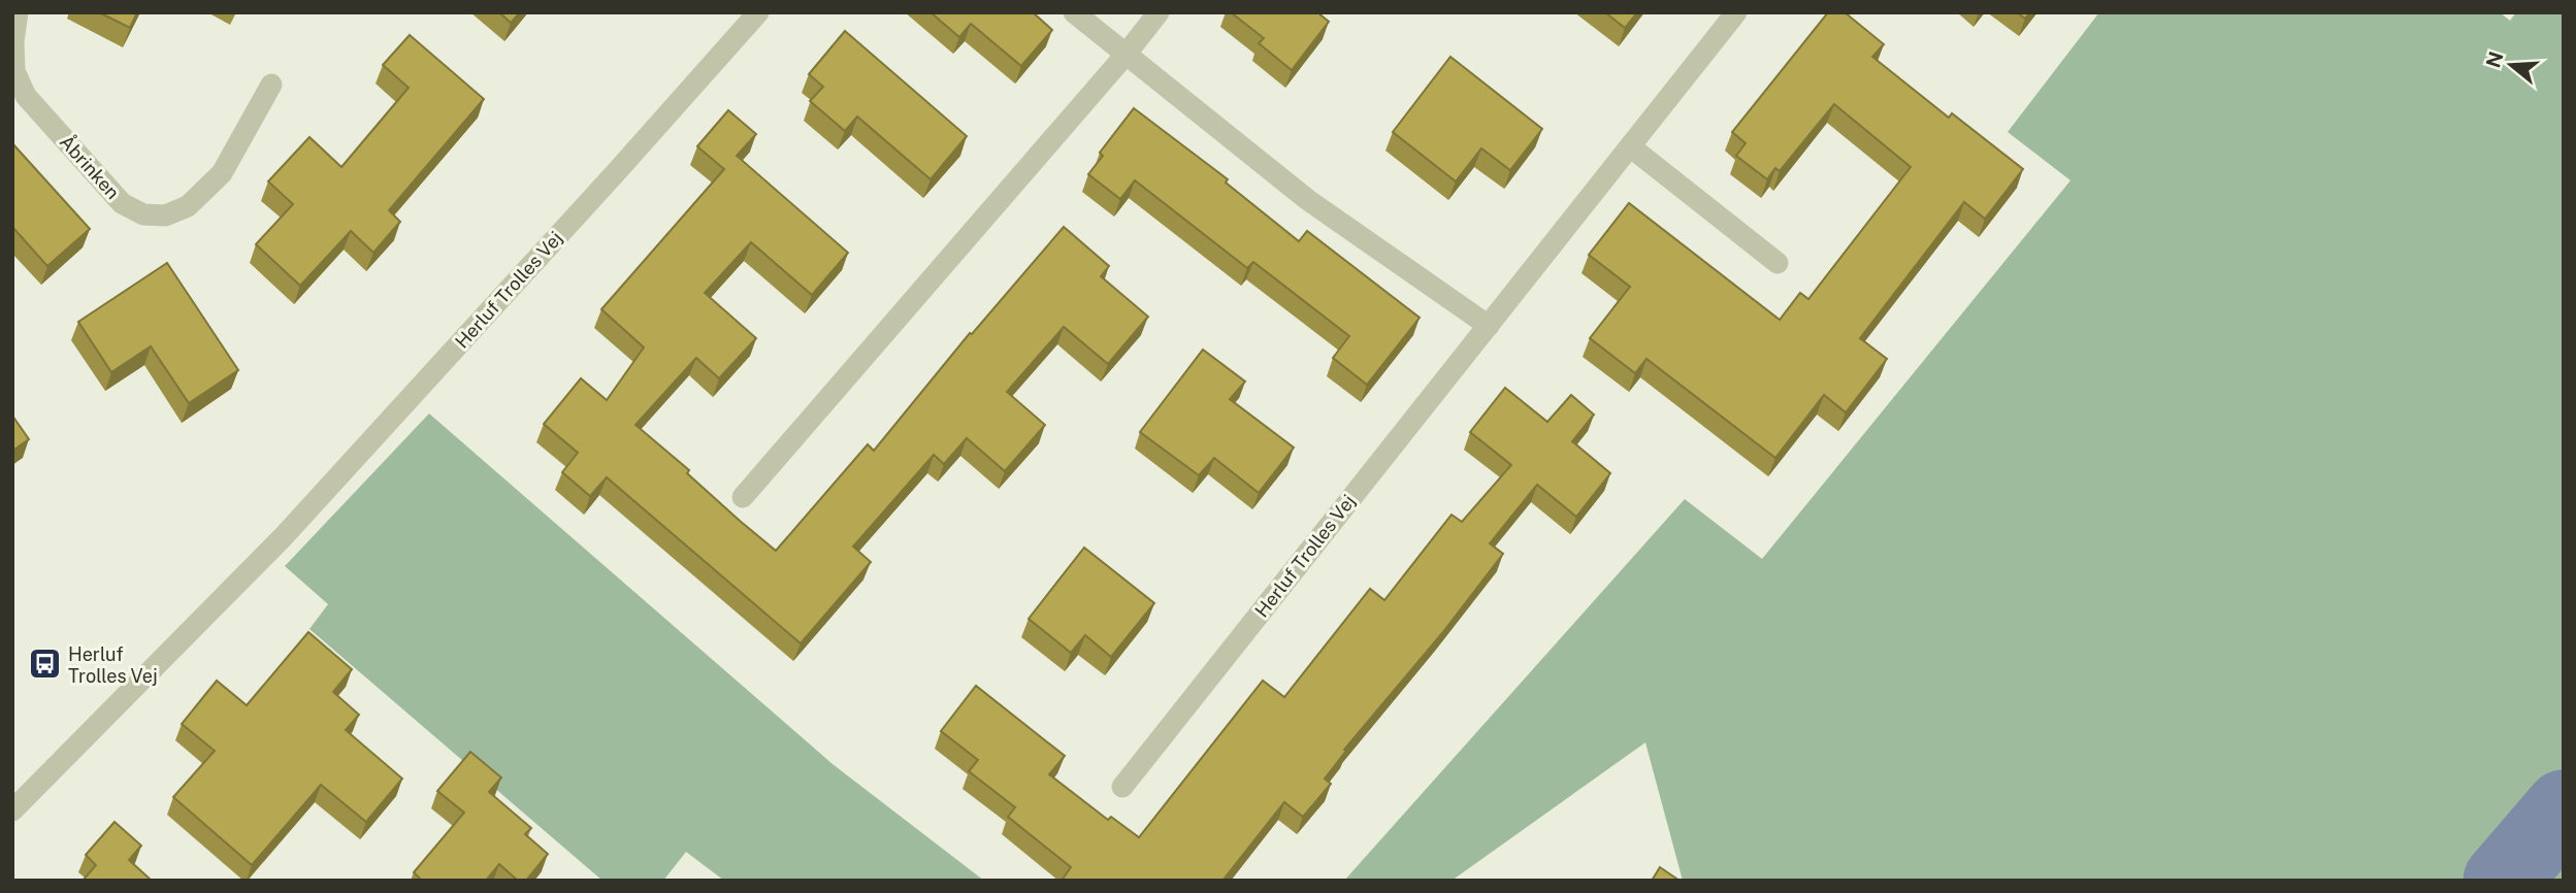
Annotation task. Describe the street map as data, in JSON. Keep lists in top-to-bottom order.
{
  "streets": {
    "street": ["Åbrinken", "Herluf Trolles Vej"]
  },
  "places": {
    "bus stop": ["Herluf Trolles Vej"]
  },
  "north": "left"
}
